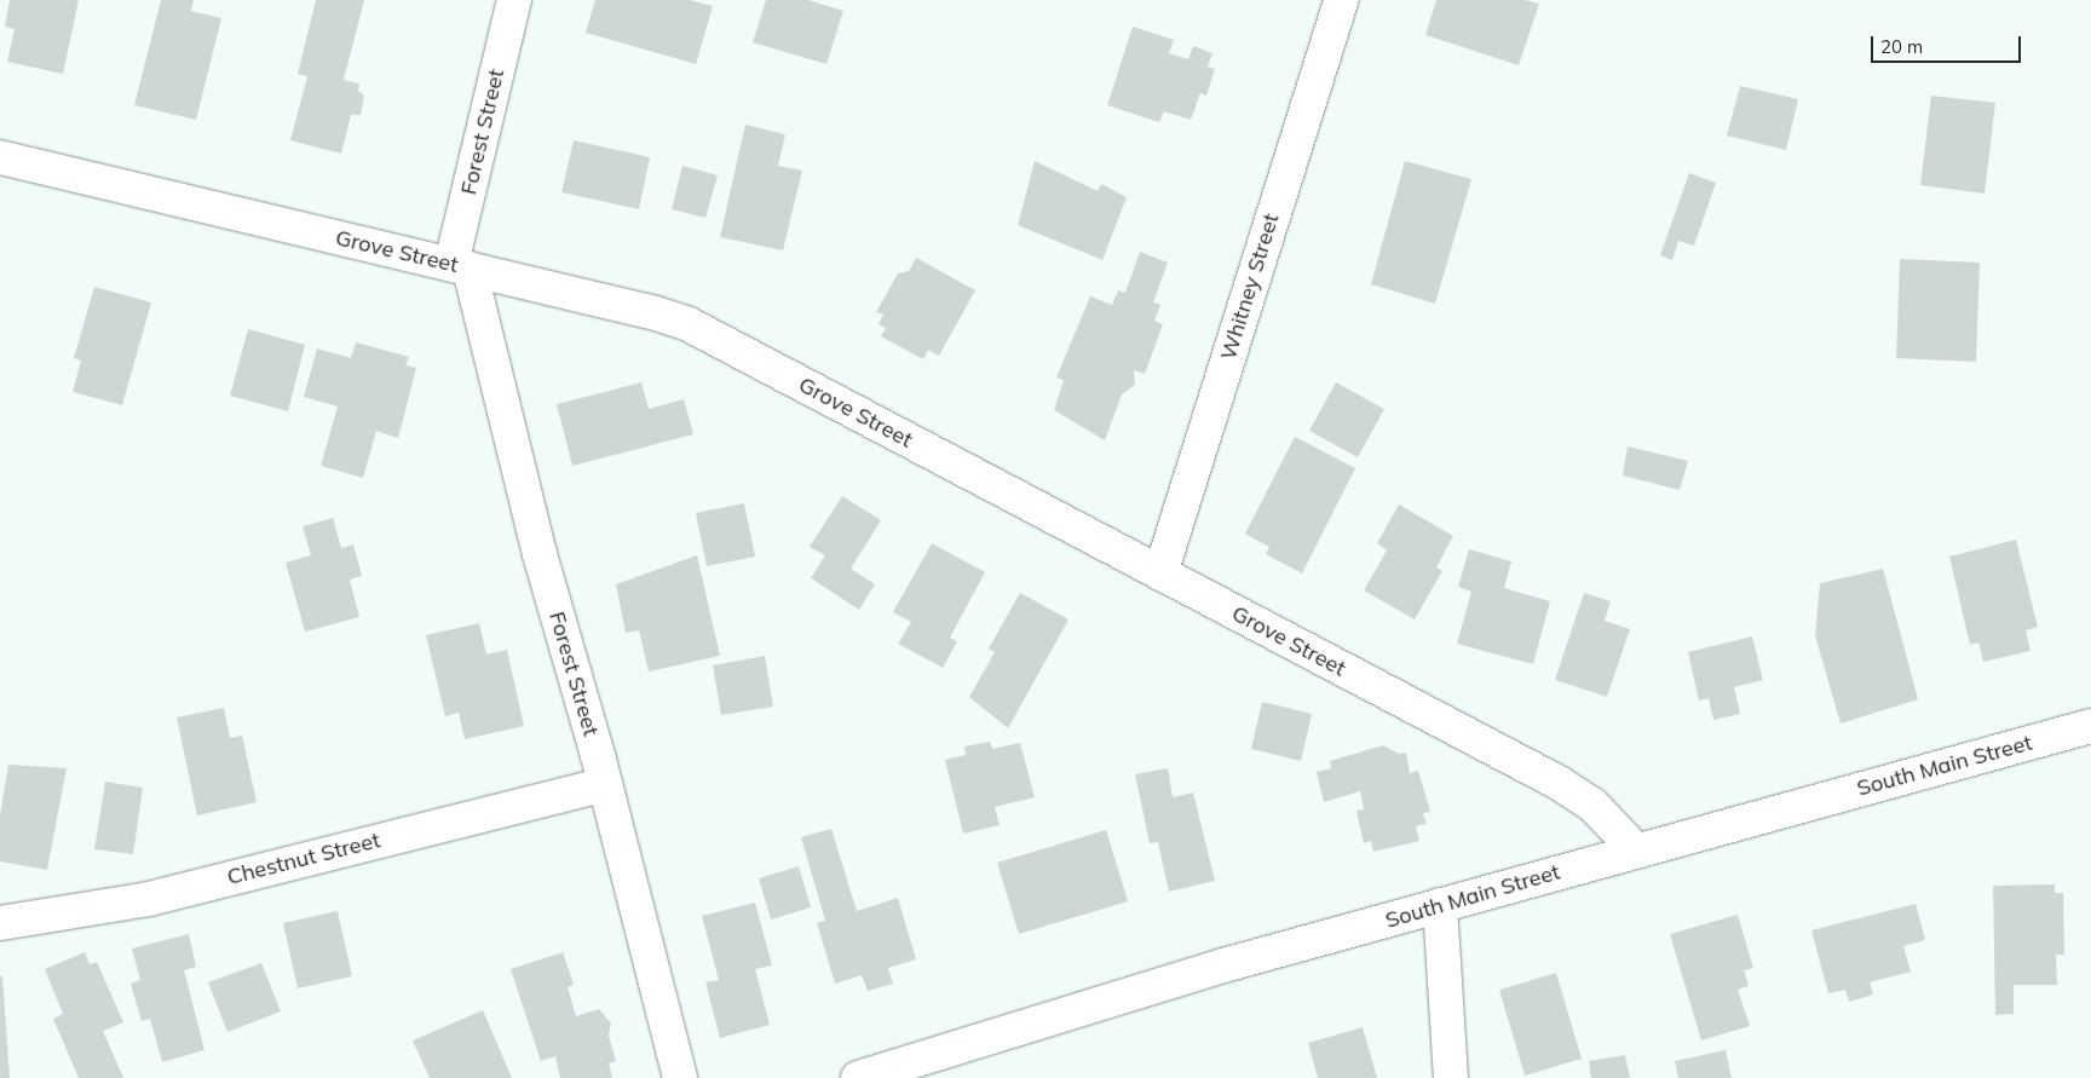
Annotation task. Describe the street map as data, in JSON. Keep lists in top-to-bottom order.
{
  "streets": {
    "street": [
      "Forest Street",
      "Grove Street",
      "Whitney Street",
      "South Main Street",
      "Chestnut Street"
    ]
  },
  "crossings": [
    ["Forest Street", "Grove Street"],
    ["Forest Street", "Chestnut Street"],
    ["Grove Street", "Whitney Street"],
    ["Grove Street", "South Main Street"]
  ],
  "scale_bar": "20 m"
}
